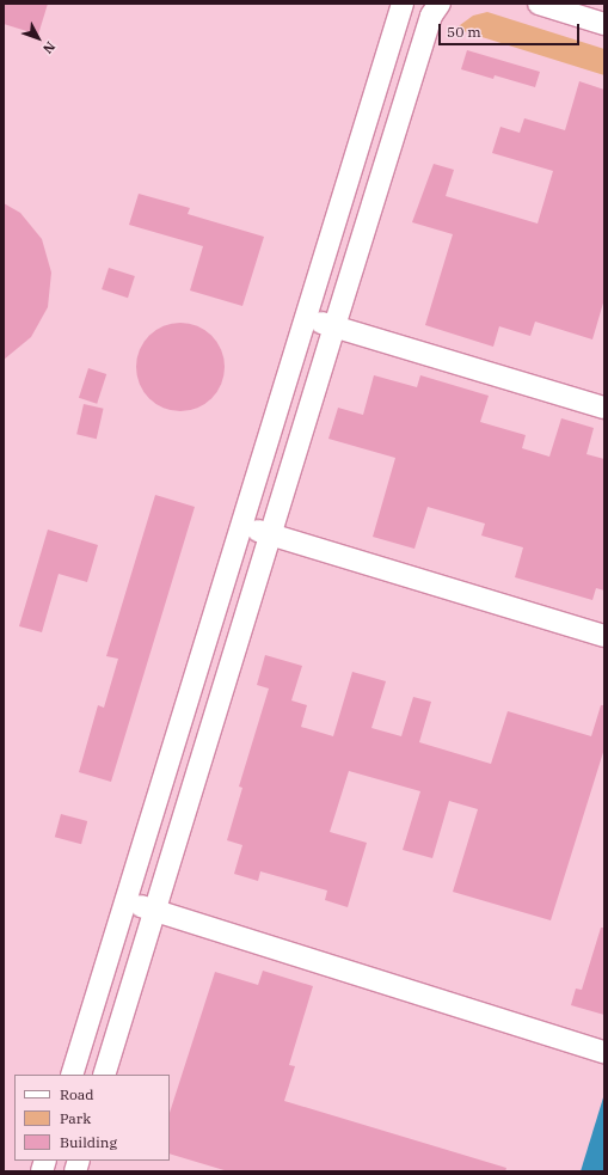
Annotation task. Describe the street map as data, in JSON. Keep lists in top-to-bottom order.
{
  "legend": ["Road", "Park", "Building"],
  "scale_bar": "50 m",
  "north": "bottom right"
}
